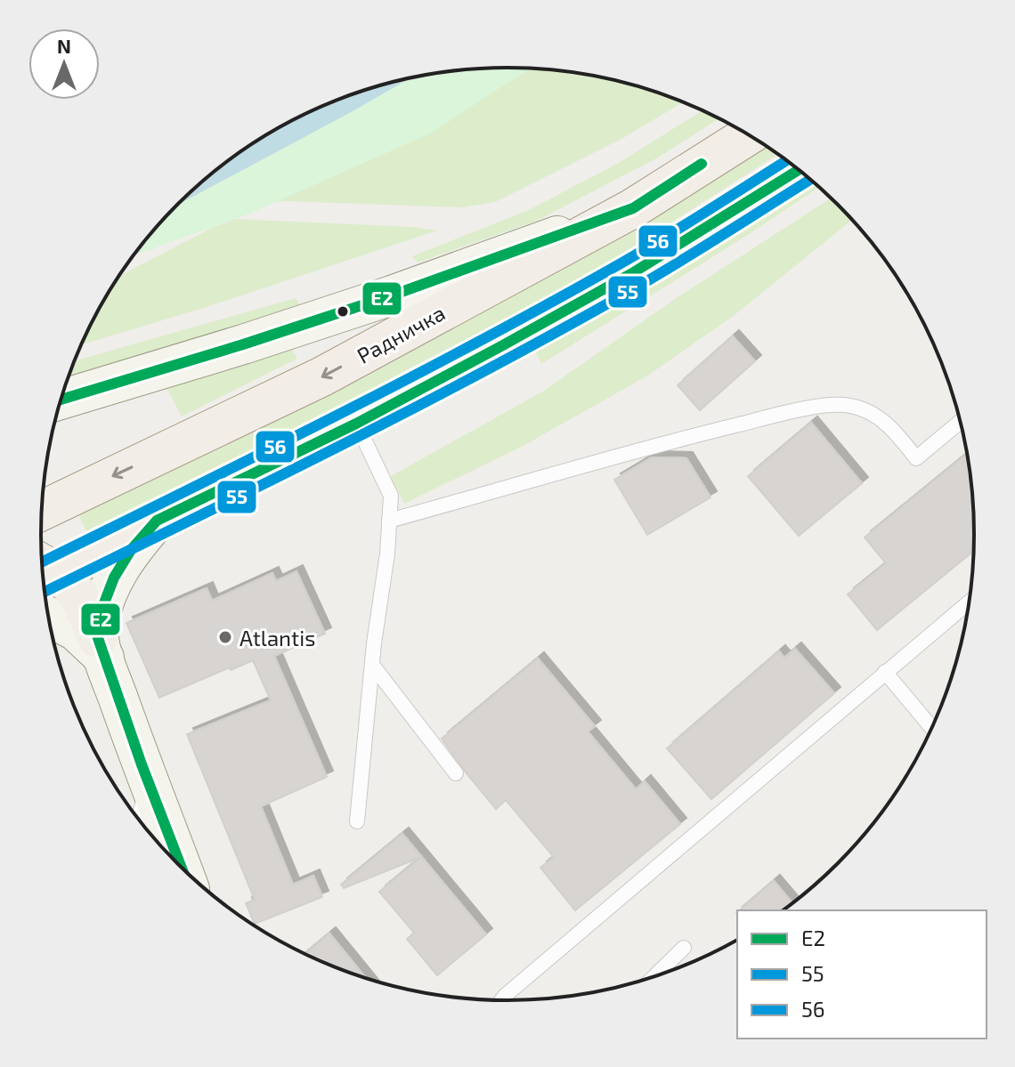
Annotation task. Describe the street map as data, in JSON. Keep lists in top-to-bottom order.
{
  "streets": {
    "main road": ["Радничка"]
  },
  "places": ["Atlantis"],
  "lines": ["transit line 56", "transit line E2", "transit line 55"],
  "legend": ["E2", "55", "56"],
  "north": "top"
}
